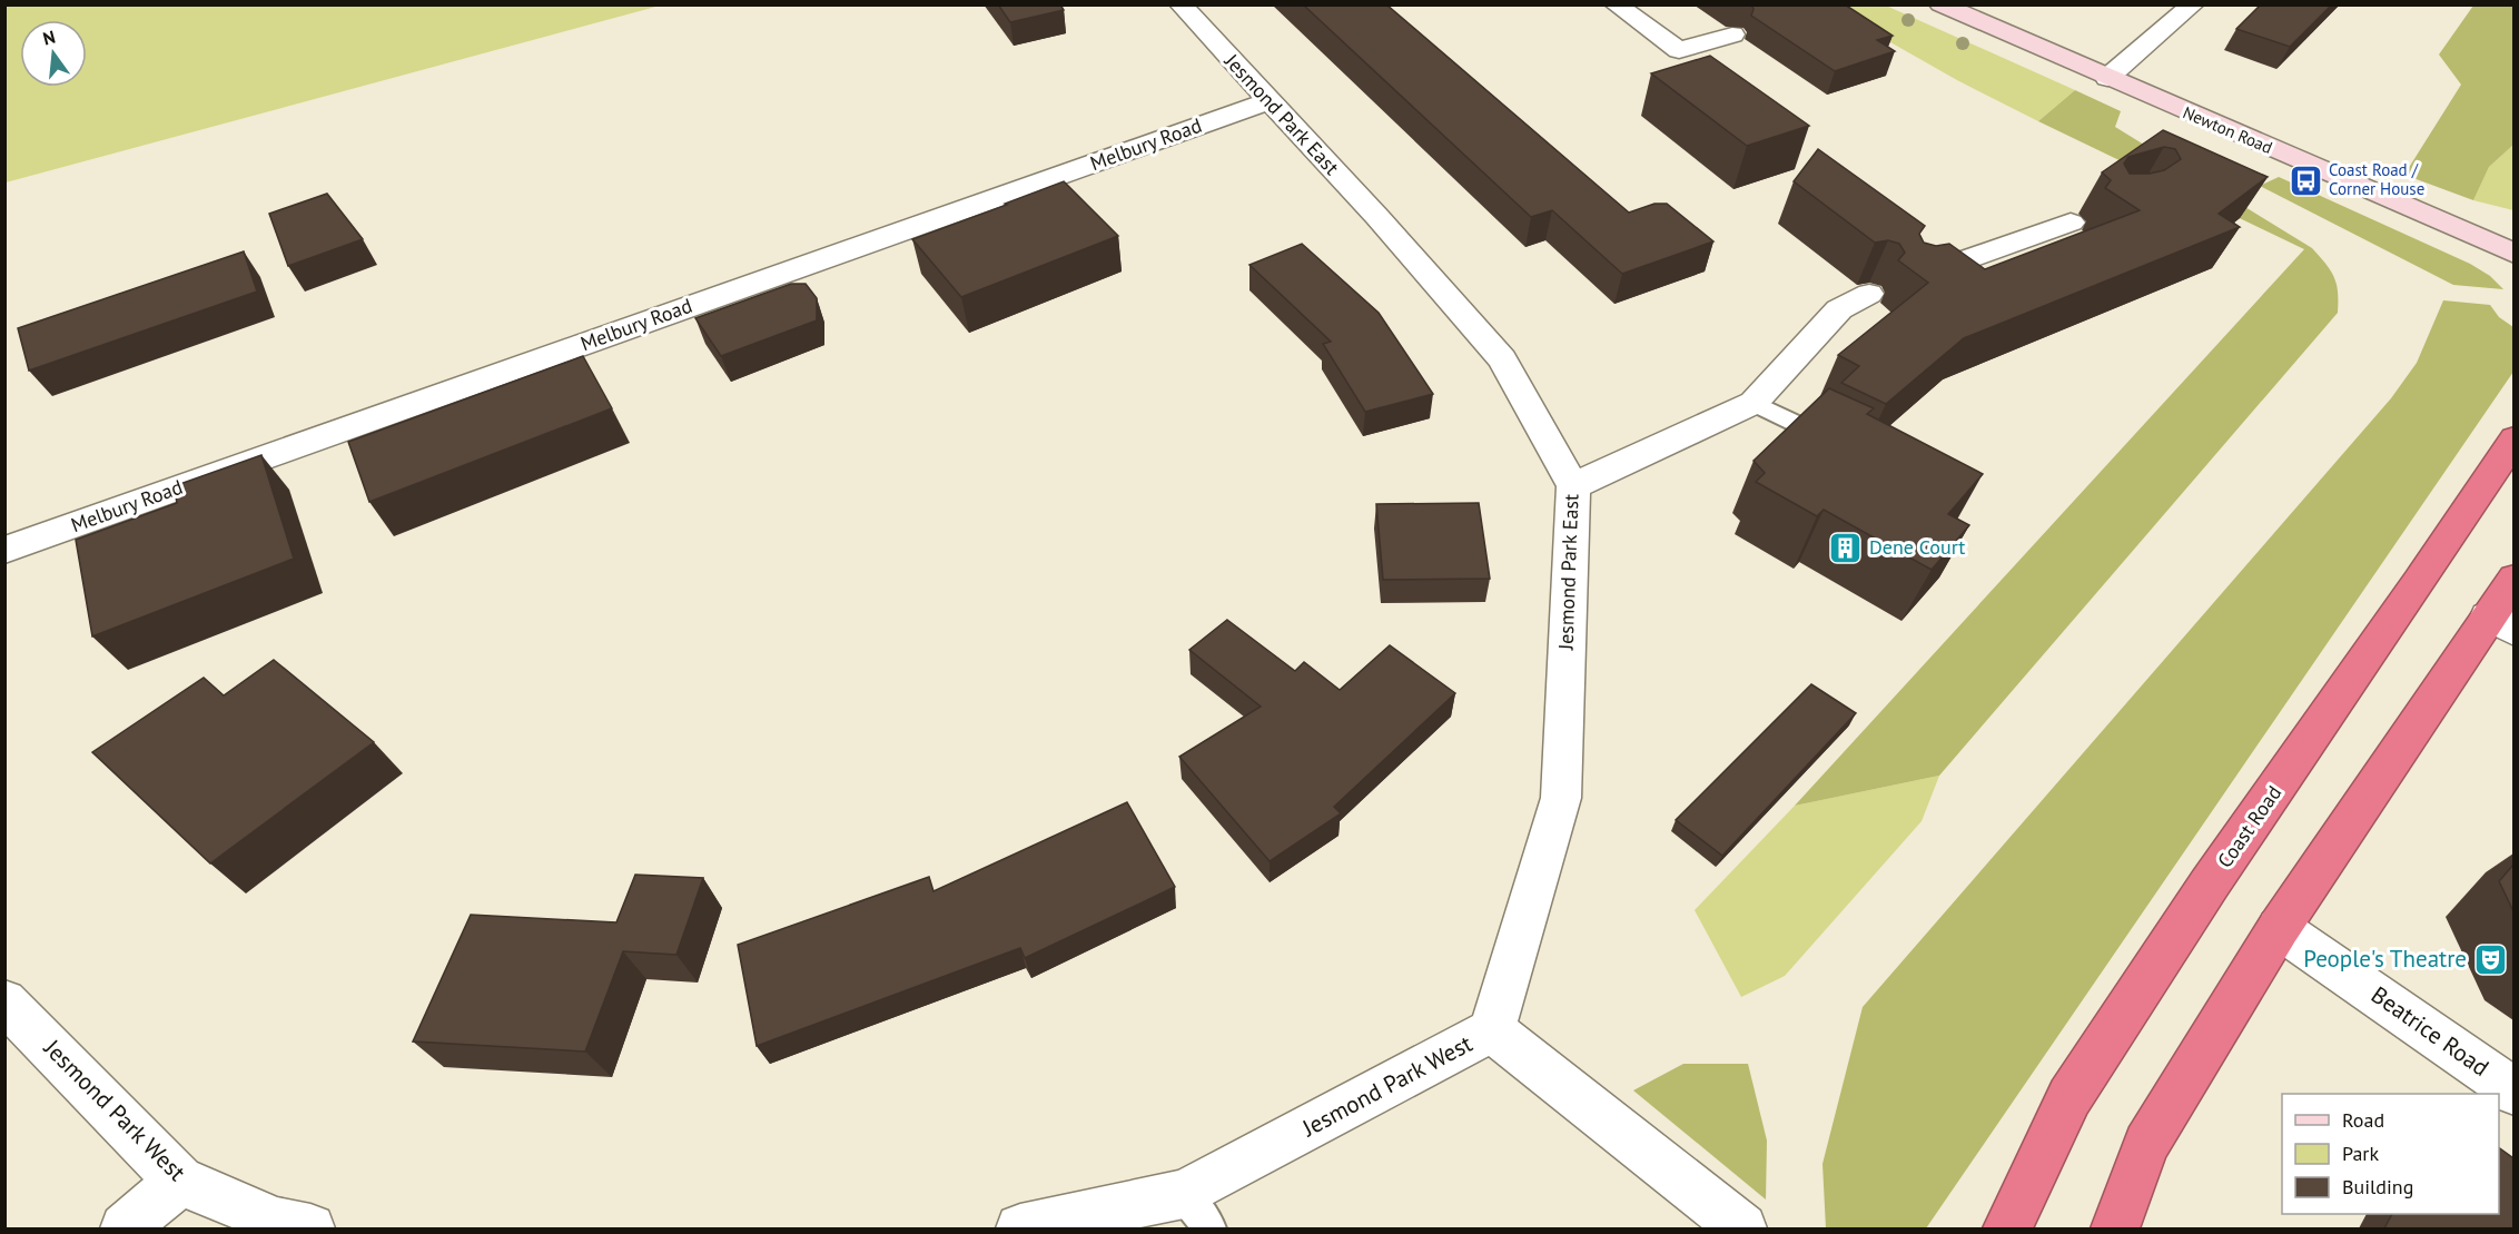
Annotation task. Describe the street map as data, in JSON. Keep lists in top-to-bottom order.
{
  "streets": {
    "highway": ["Coast Road"],
    "street": [
      "Jesmond Park East",
      "Newton Road",
      "Melbury Road",
      "Beatrice Road",
      "Jesmond Park West"
    ]
  },
  "crossings": [
    ["Jesmond Park East", "Melbury Road"],
    ["Jesmond Park East", "Jesmond Park West"]
  ],
  "places": {
    "bus stop": ["Coast Road / Corner House"],
    "building": ["Dene Court"],
    "theatre": ["People's Theatre"]
  },
  "legend": ["Road", "Park", "Building"],
  "north": "top"
}
